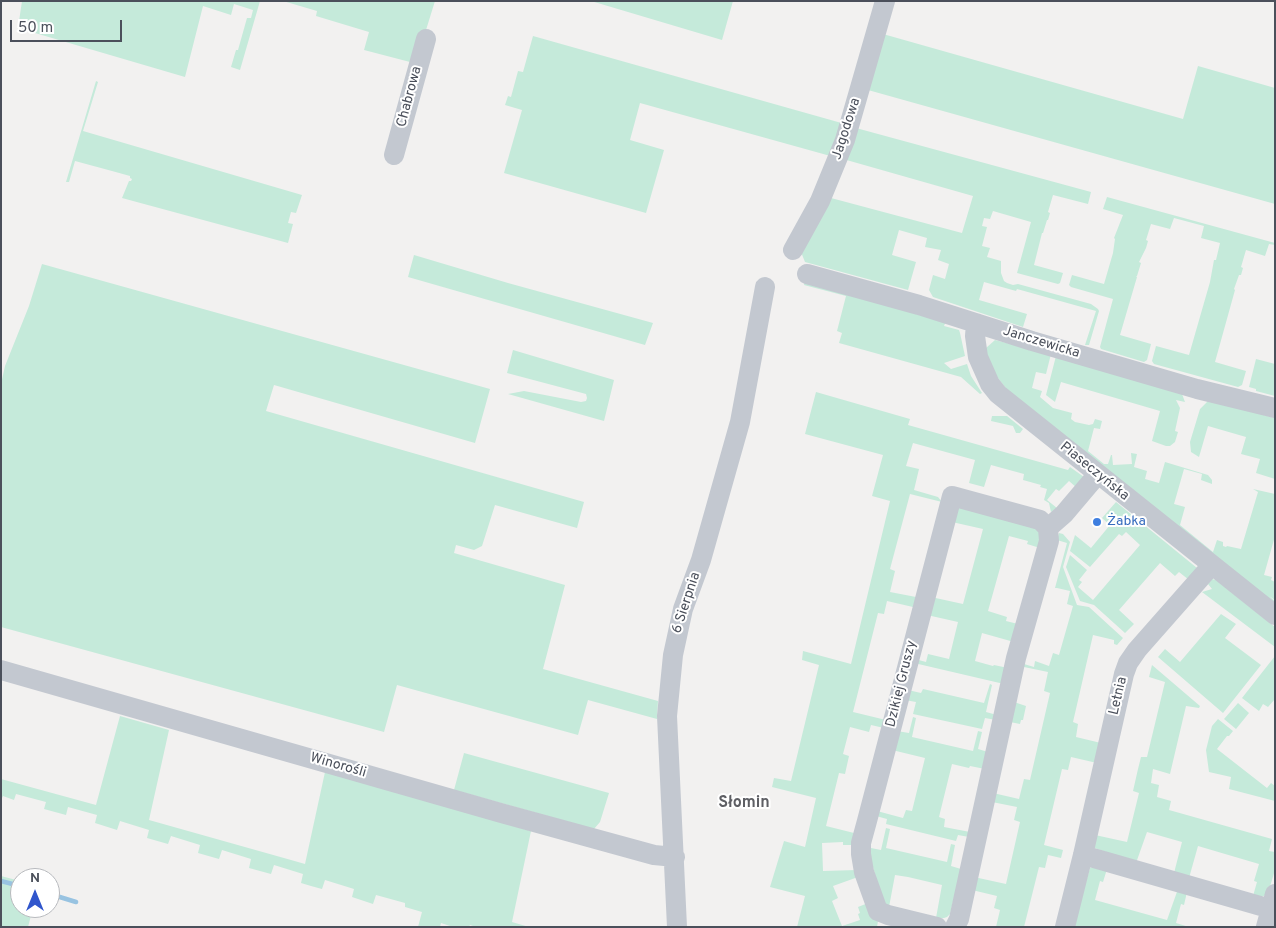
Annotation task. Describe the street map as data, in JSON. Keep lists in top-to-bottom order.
{
  "streets": {
    "street": [
      "Chabrowa",
      "Jagodowa",
      "Janczewicka",
      "Piaseczyńska",
      "6 Sierpnia",
      "Dzikiej Gruszy",
      "Letnia",
      "Winorośli"
    ]
  },
  "crossings": [
    ["Janczewicka", "Piaseczyńska"],
    ["Piaseczyńska", "Letnia"],
    ["6 Sierpnia", "Winorośli"]
  ],
  "districts": ["Słomin"],
  "places": ["Żabka"],
  "scale_bar": "50 m",
  "north": "top"
}
